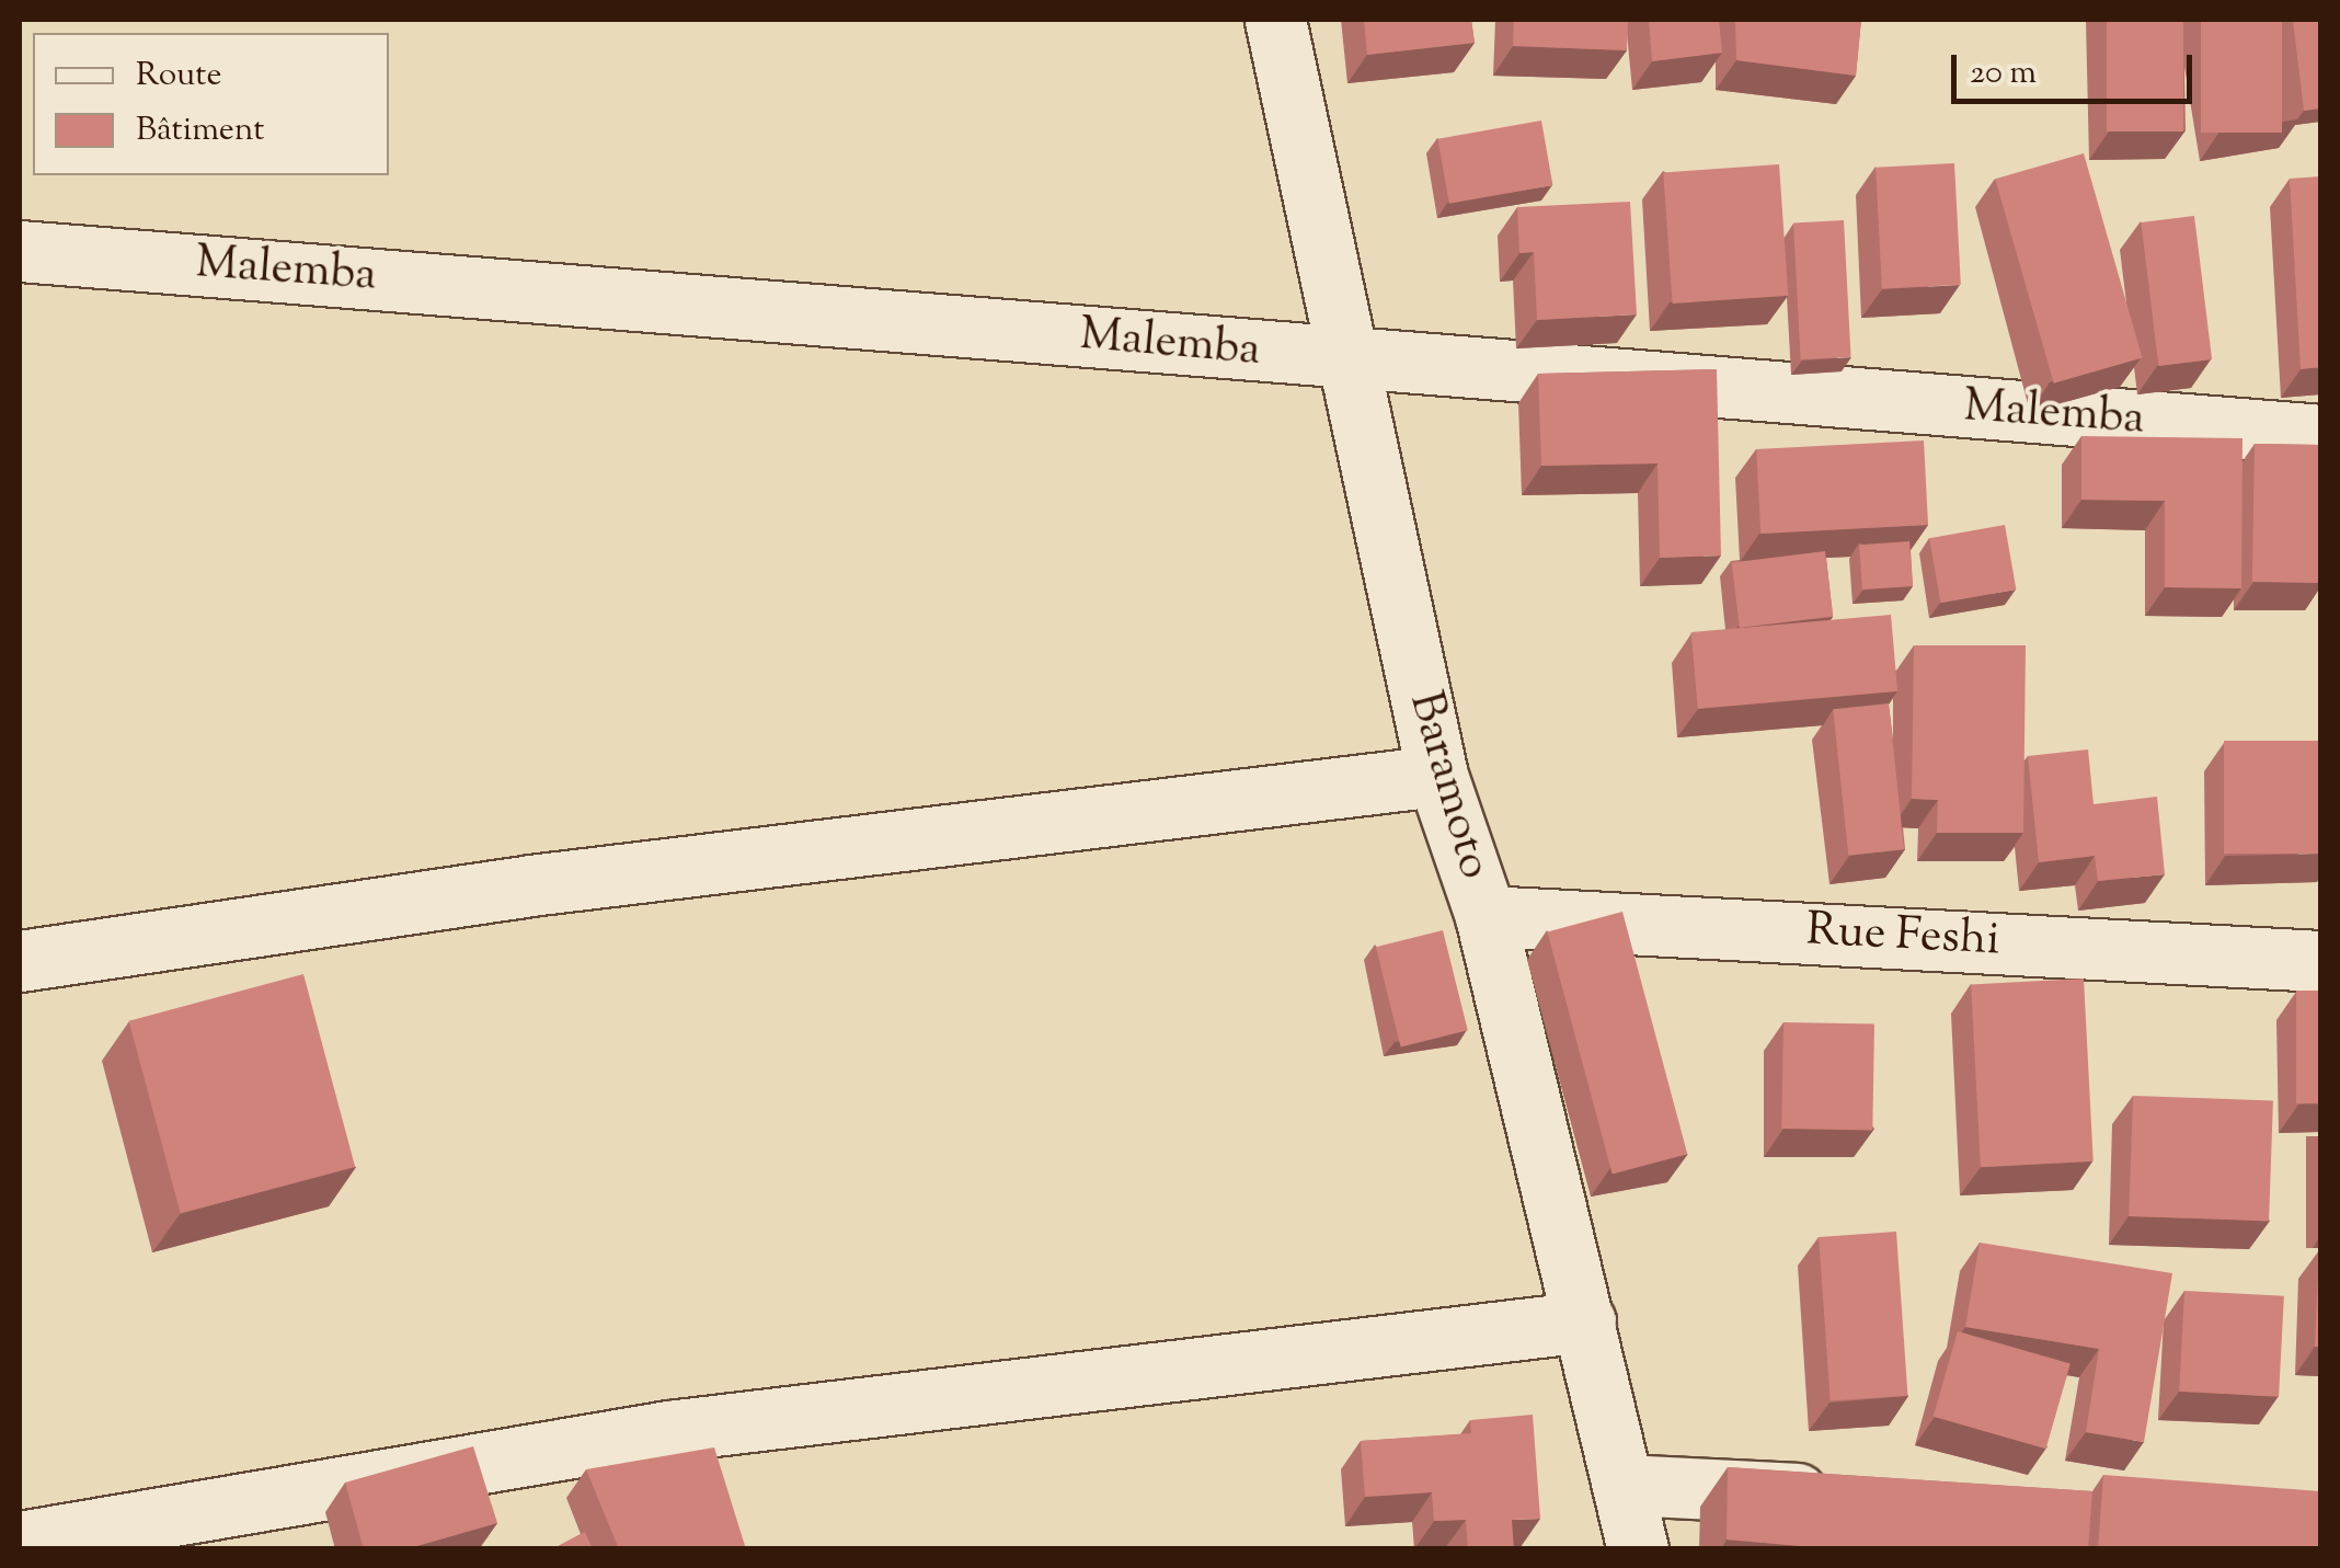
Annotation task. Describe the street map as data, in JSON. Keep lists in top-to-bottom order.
{
  "streets": {
    "street": ["Malemba", "Baramoto", "Rue Feshi"]
  },
  "crossings": [
    ["Malemba", "Baramoto"],
    ["Baramoto", "Rue Feshi"]
  ],
  "legend": ["Route", "Bâtiment"],
  "scale_bar": "20 m"
}
